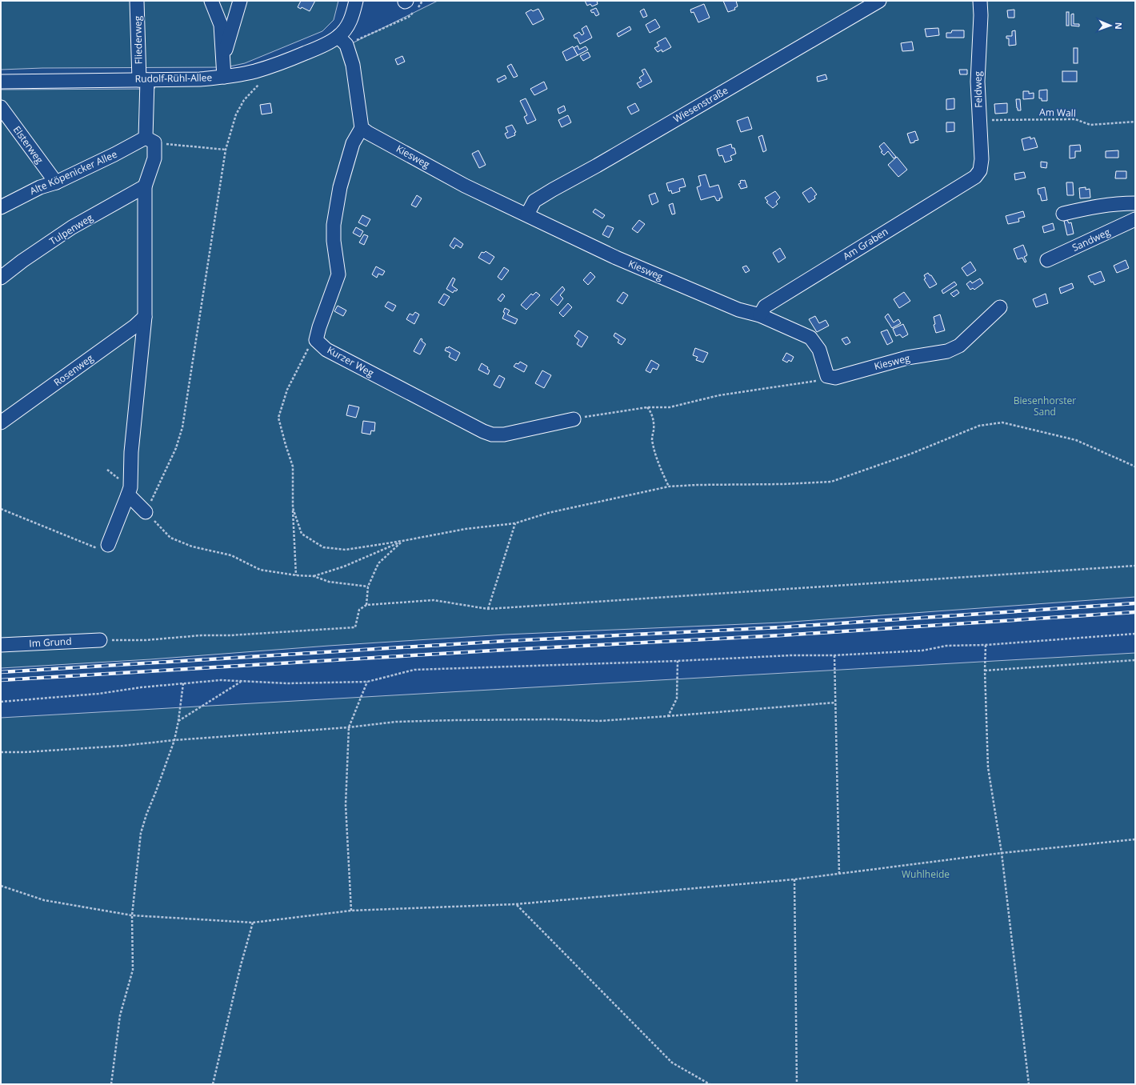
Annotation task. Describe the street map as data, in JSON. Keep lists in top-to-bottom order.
{
  "streets": {
    "street": [
      "Fliederweg",
      "Rudolf-Rühl-Allee",
      "Feldweg",
      "Wiesenstraße",
      "Elsterweg",
      "Kiesweg",
      "Alte Köpenicker Allee",
      "Tulpenweg",
      "Sandweg",
      "Am Graben",
      "Kurzer Weg",
      "Rosenweg",
      "Im Grund"
    ],
    "path": ["Am Wall"]
  },
  "crossings": [
    ["Fliederweg", "Rudolf-Rühl-Allee"],
    ["Fliederweg", "Alte Köpenicker Allee"],
    ["Fliederweg", "Tulpenweg"],
    ["Fliederweg", "Rosenweg"],
    ["Feldweg", "Am Wall"],
    ["Feldweg", "Am Graben"],
    ["Wiesenstraße", "Kiesweg"],
    ["Elsterweg", "Alte Köpenicker Allee"],
    ["Kiesweg", "Am Graben"],
    ["Kiesweg", "Kurzer Weg"]
  ],
  "parks": ["Biesenhorster Sand", "Wuhlheide"],
  "north": "right"
}
